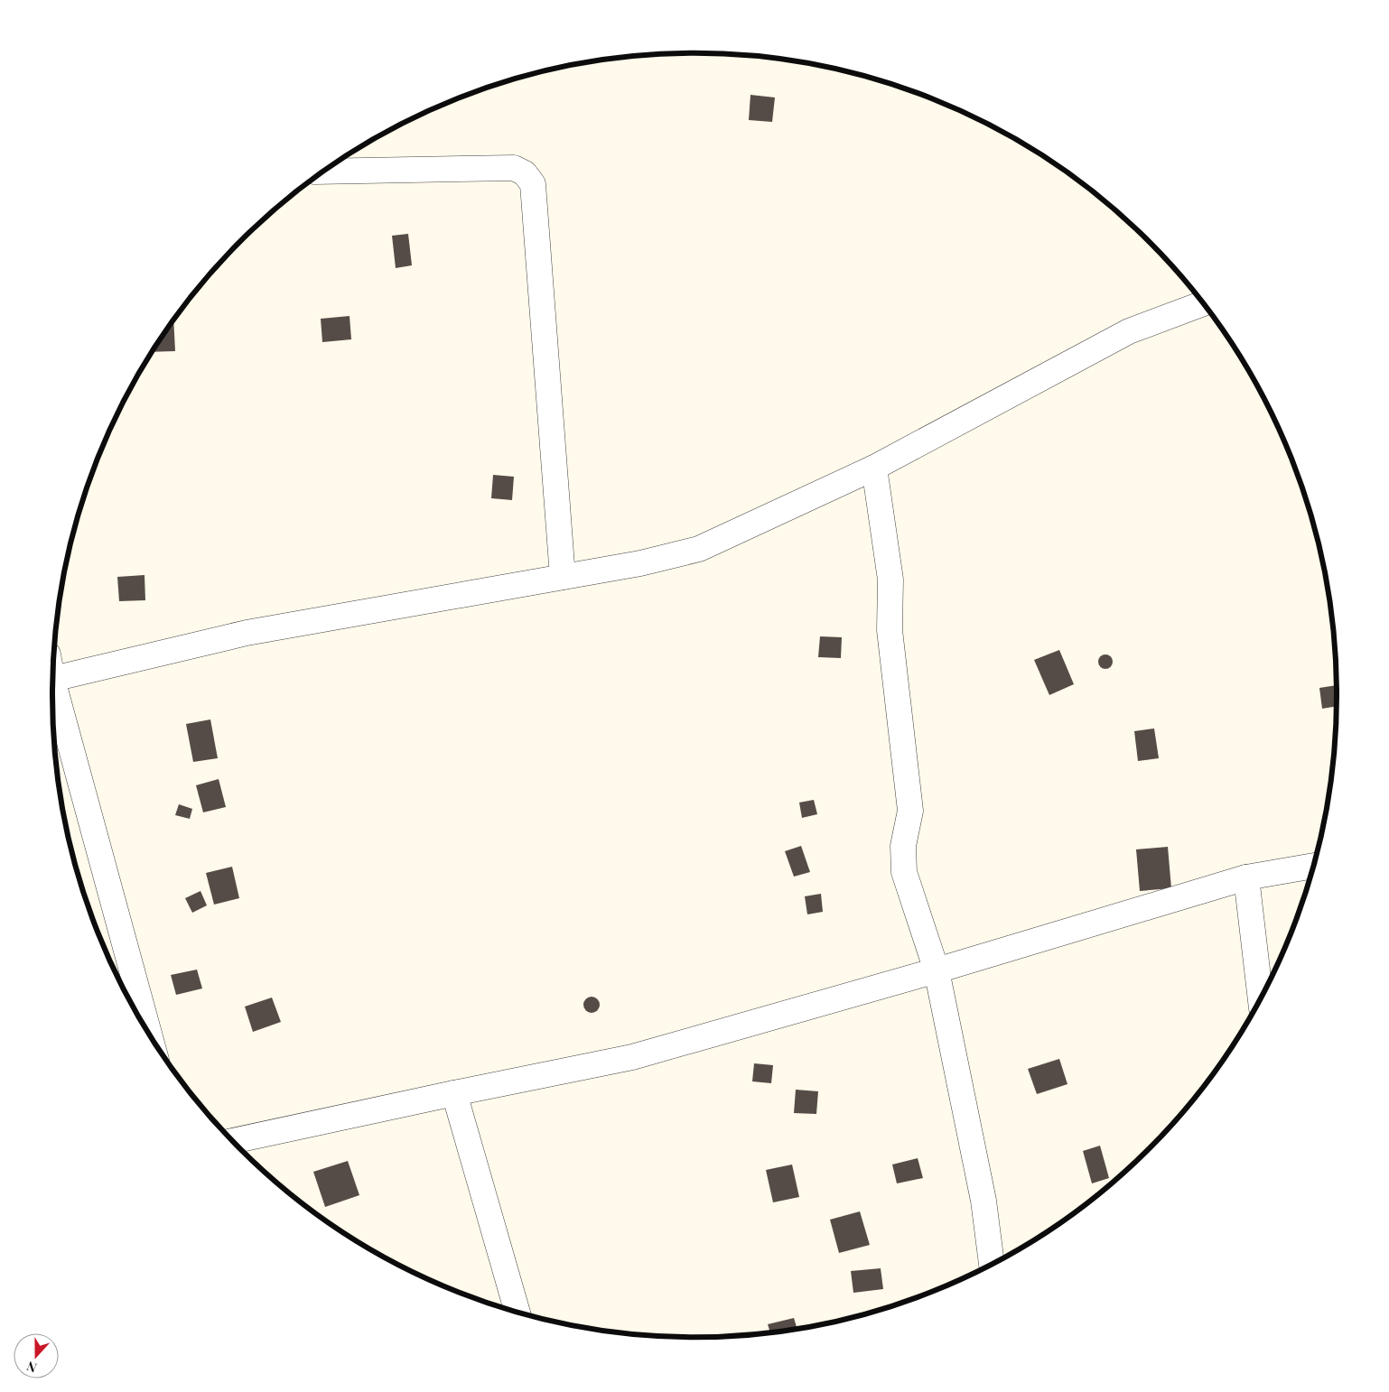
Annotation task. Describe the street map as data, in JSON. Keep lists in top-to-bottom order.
{
  "north": "bottom"
}
